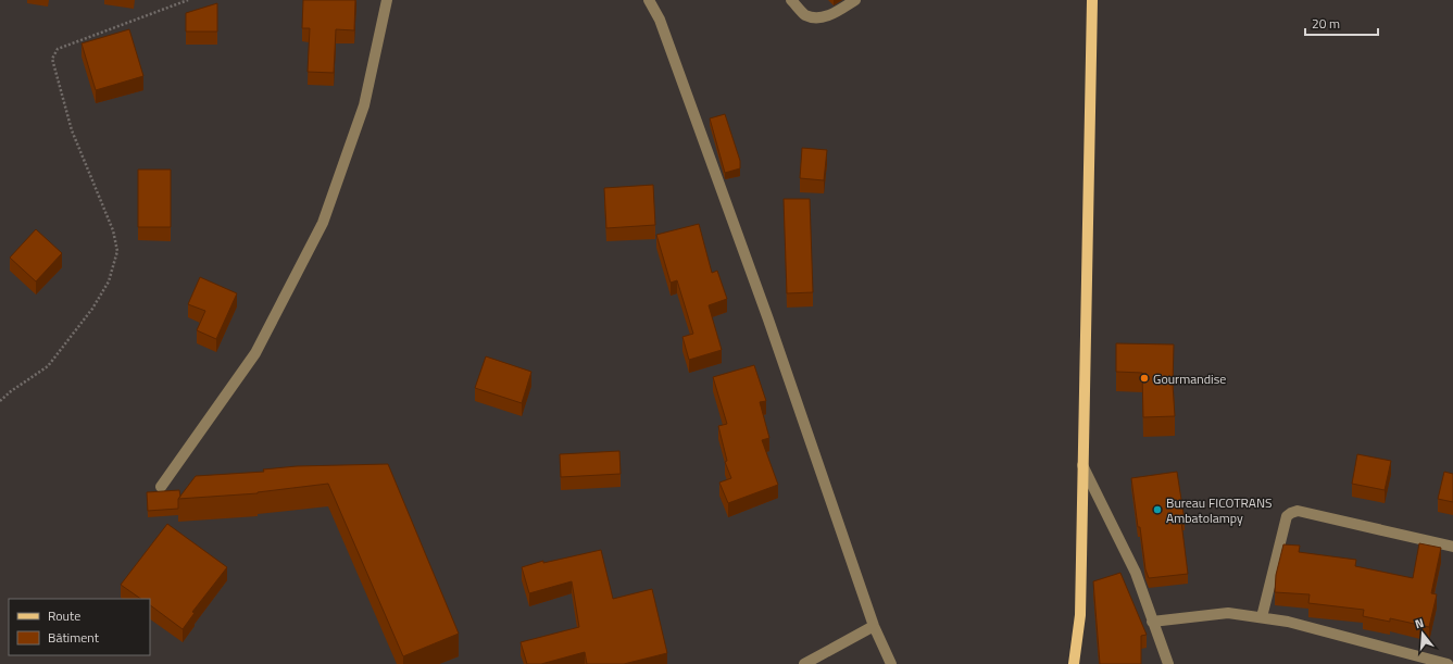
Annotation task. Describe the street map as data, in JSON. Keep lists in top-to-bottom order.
{
  "places": ["Gourmandise", "Bureau FICOTRANS Ambatolampy"],
  "legend": ["Route", "Bâtiment"],
  "scale_bar": "20 m",
  "north": "top"
}
